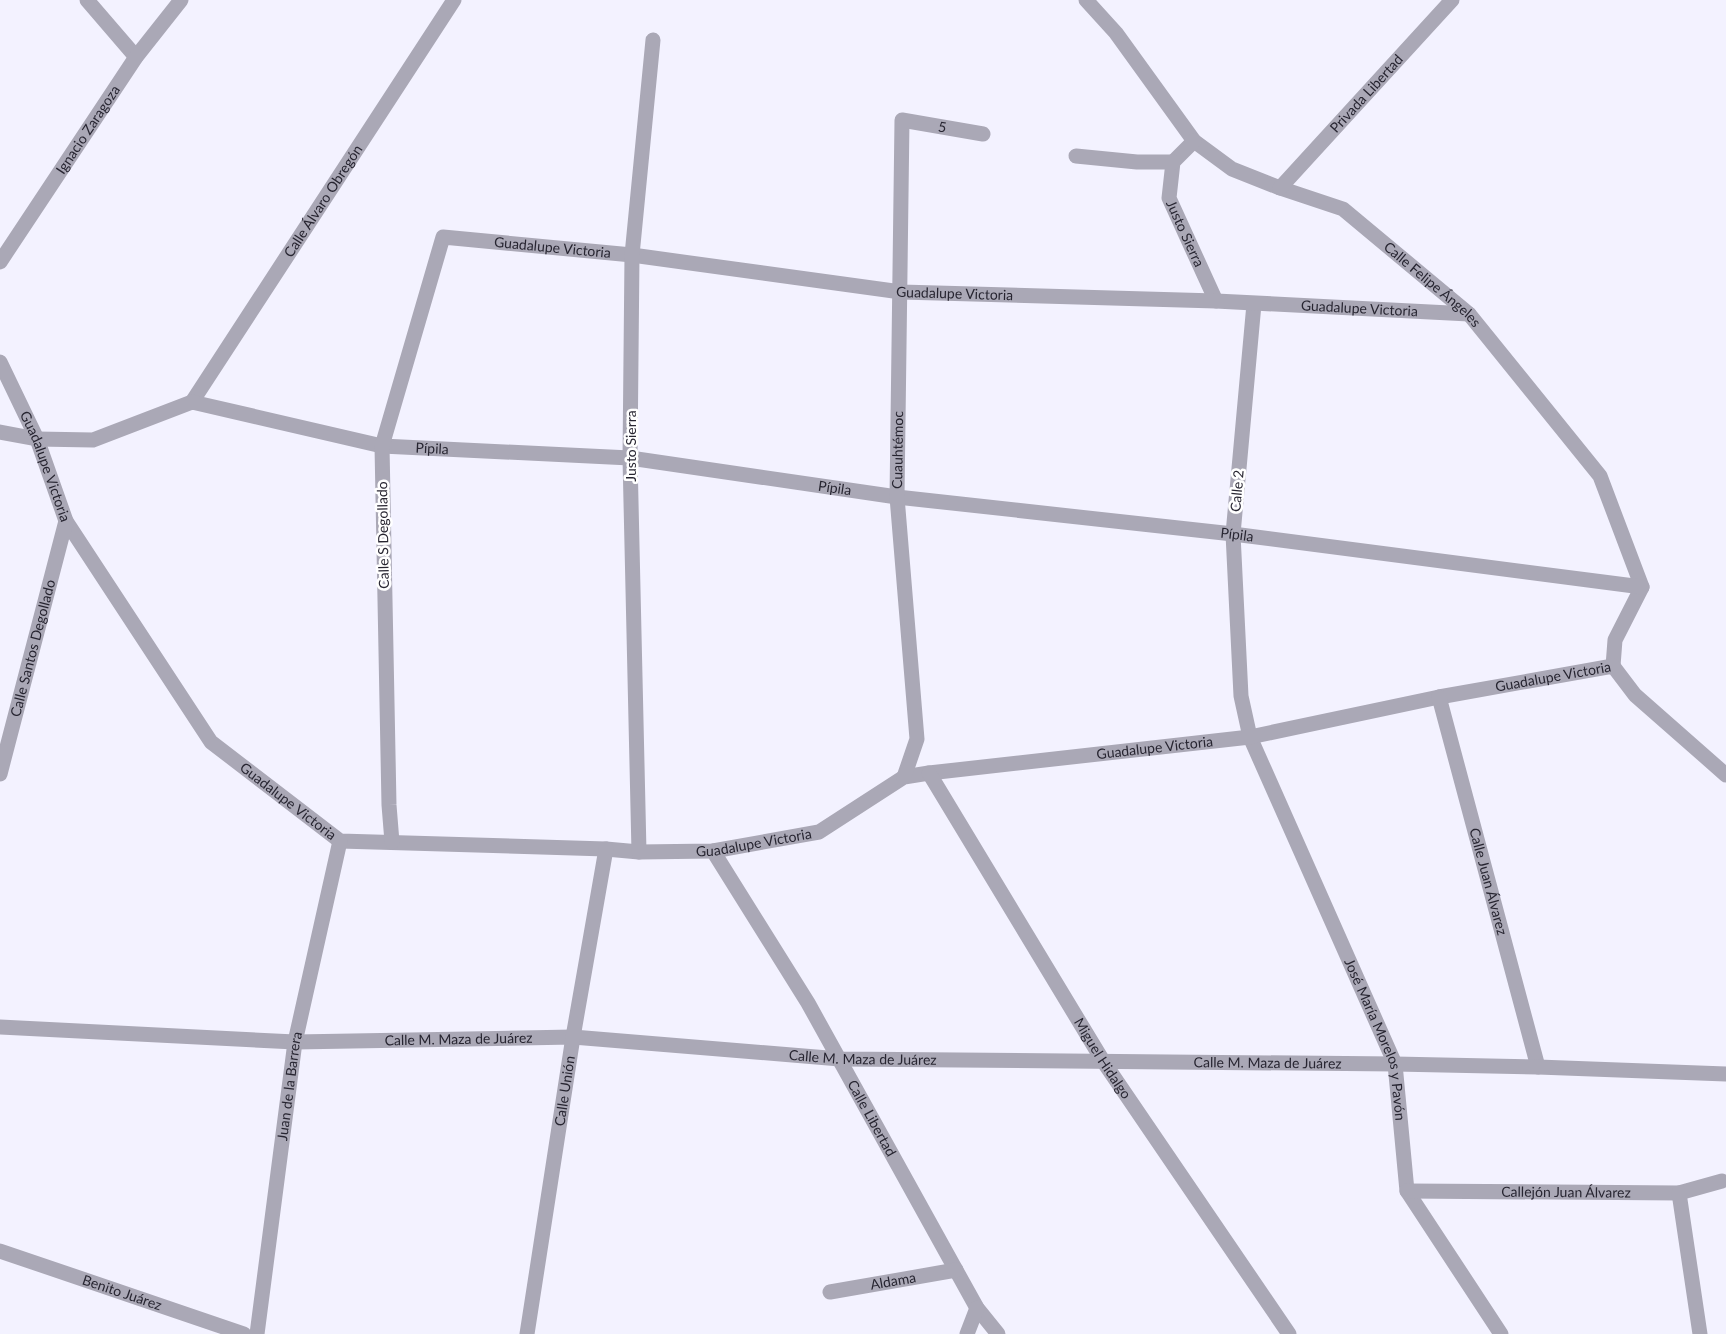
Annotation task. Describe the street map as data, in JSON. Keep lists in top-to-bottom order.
{
  "streets": {
    "street": [
      "Privada Libertad",
      "5",
      "Ignacio Zaragoza",
      "Calle Álvaro Obregón",
      "Justo Sierra",
      "Guadalupe Victoria",
      "Calle Felipe Ángeles",
      "Pípila",
      "Cuauhtémoc",
      "Calle 2",
      "Calle S Degollado",
      "Calle Santos Degollado",
      "Calle Juan Álvarez",
      "Calle M. Maza de Juárez",
      "José María Morelos y Pavón",
      "Miguel Hidalgo",
      "Juan de la Barrera",
      "Calle Unión",
      "Calle Libertad",
      "Callejón Juan Álvarez",
      "Aldama",
      "Benito Juárez"
    ]
  },
  "crossings": [
    ["Privada Libertad", "Calle Felipe Ángeles"],
    ["5", "Cuauhtémoc"],
    ["Calle Álvaro Obregón", "Pípila"],
    ["Justo Sierra", "Guadalupe Victoria"],
    ["Justo Sierra", "Pípila"],
    ["Guadalupe Victoria", "Calle Felipe Ángeles"],
    ["Guadalupe Victoria", "Cuauhtémoc"],
    ["Guadalupe Victoria", "Calle 2"],
    ["Guadalupe Victoria", "Calle S Degollado"],
    ["Guadalupe Victoria", "Calle Santos Degollado"],
    ["Guadalupe Victoria", "Calle Juan Álvarez"],
    ["Guadalupe Victoria", "José María Morelos y Pavón"],
    ["Guadalupe Victoria", "Miguel Hidalgo"],
    ["Guadalupe Victoria", "Juan de la Barrera"],
    ["Guadalupe Victoria", "Calle Unión"],
    ["Guadalupe Victoria", "Calle Libertad"],
    ["Calle Felipe Ángeles", "Pípila"],
    ["Pípila", "Cuauhtémoc"],
    ["Pípila", "Calle 2"],
    ["Pípila", "Calle S Degollado"],
    ["Calle 2", "José María Morelos y Pavón"],
    ["Calle Juan Álvarez", "Calle M. Maza de Juárez"],
    ["Calle M. Maza de Juárez", "José María Morelos y Pavón"],
    ["Calle M. Maza de Juárez", "Miguel Hidalgo"],
    ["Calle M. Maza de Juárez", "Juan de la Barrera"],
    ["Calle M. Maza de Juárez", "Calle Unión"],
    ["Calle M. Maza de Juárez", "Calle Libertad"],
    ["José María Morelos y Pavón", "Callejón Juan Álvarez"],
    ["Calle Libertad", "Aldama"]
  ]
}
